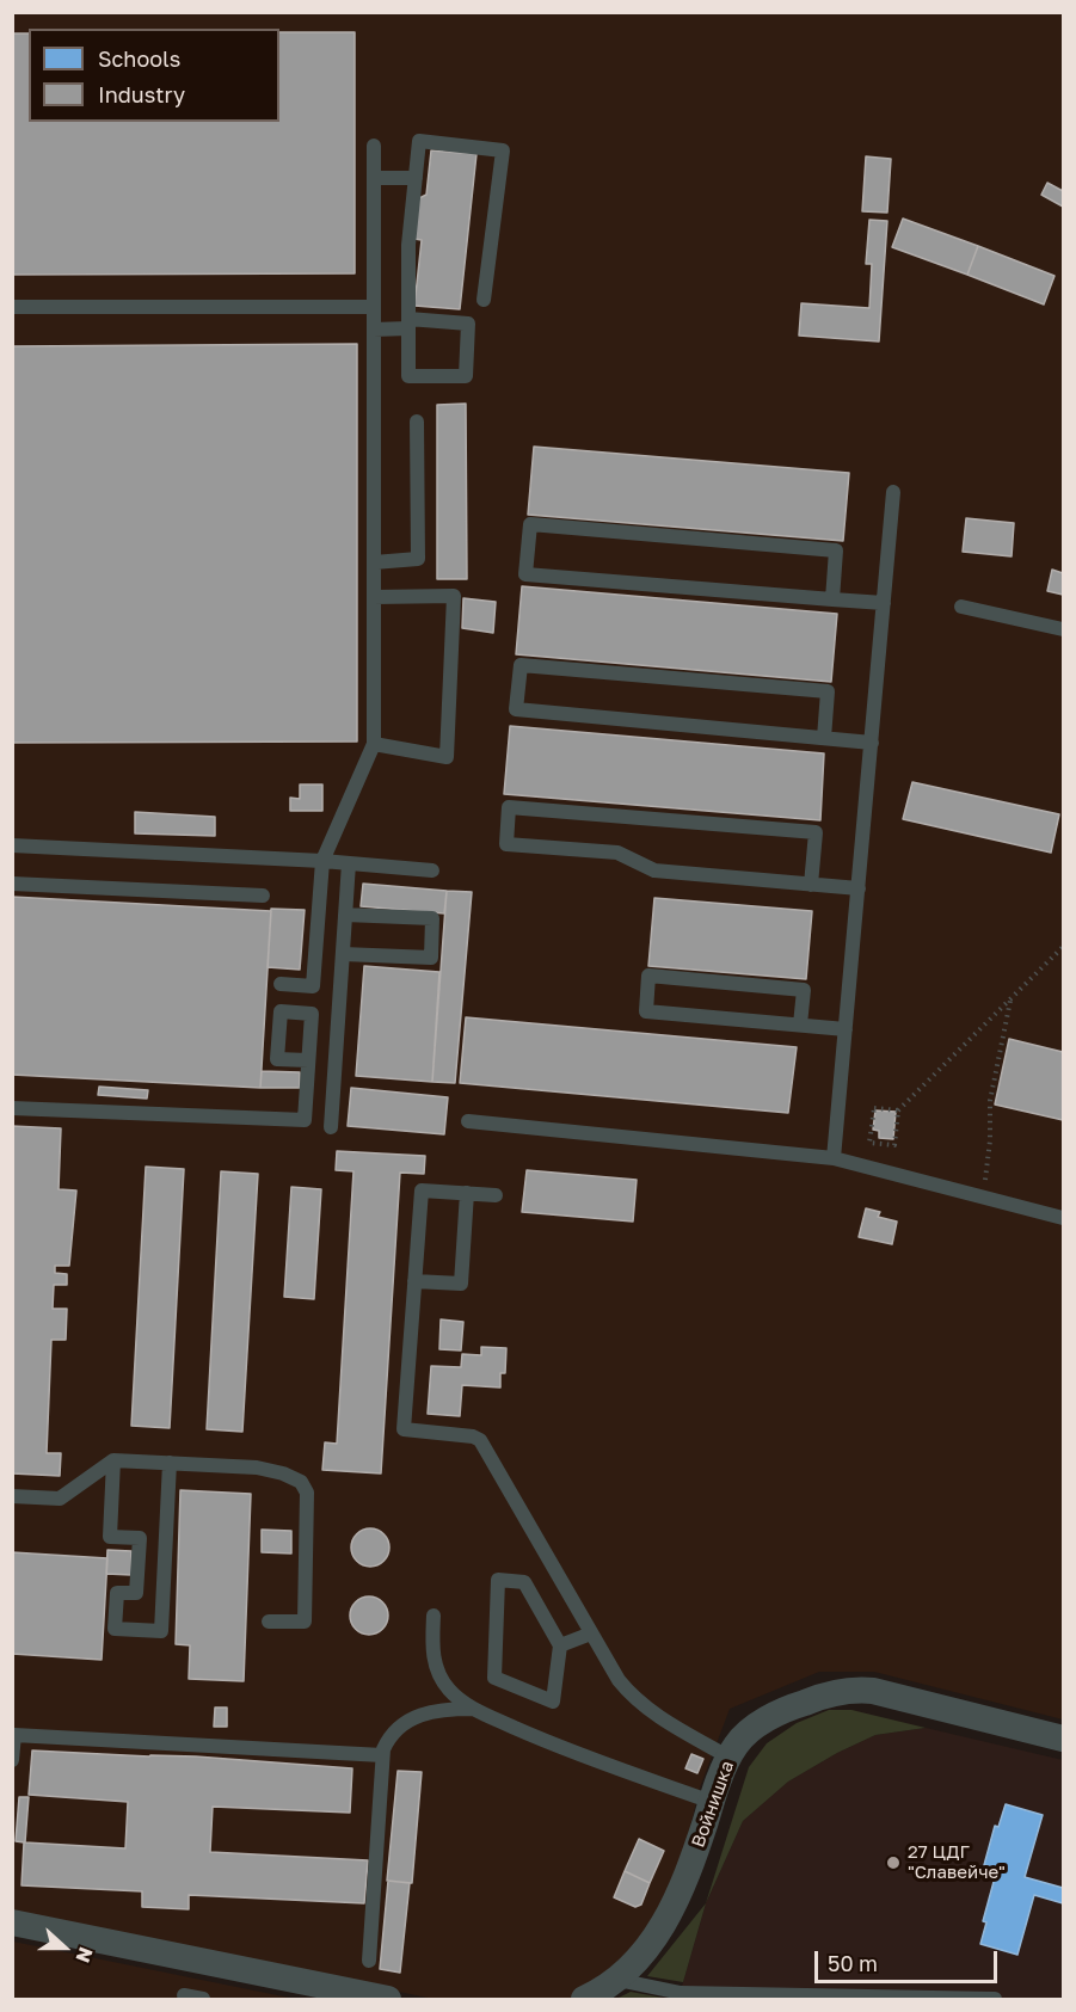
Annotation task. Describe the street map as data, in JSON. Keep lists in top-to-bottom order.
{
  "streets": {
    "street": ["Войнишка"]
  },
  "places": ["27 ЦДГ \"Славейче\""],
  "legend": ["Schools", "Industry"],
  "scale_bar": "50 m",
  "north": "right"
}
